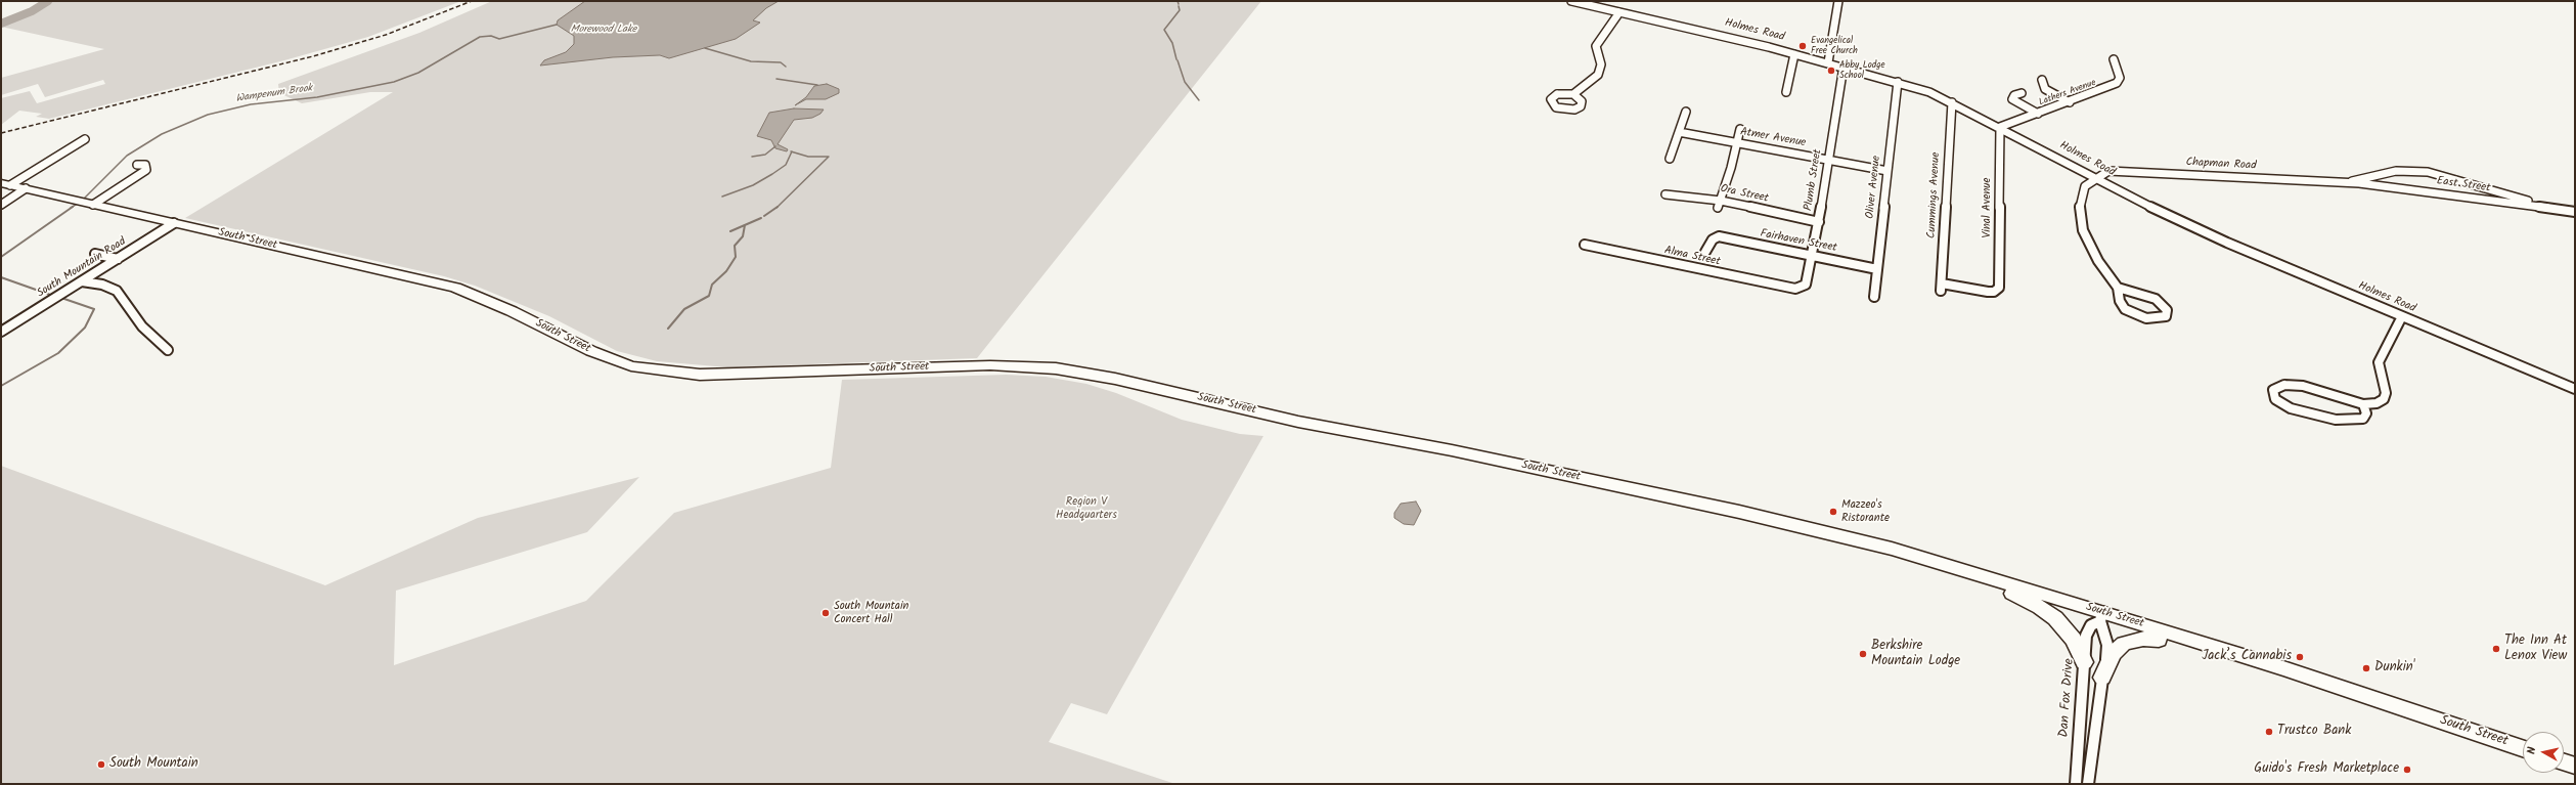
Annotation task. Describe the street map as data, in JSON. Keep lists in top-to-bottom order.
{
  "streets": {
    "highway": ["South Street"],
    "street": [
      "Holmes Road",
      "Lathers Avenue",
      "Atmer Avenue",
      "Chapman Road",
      "Plumb Street",
      "East Street",
      "Oliver Avenue",
      "Ora Street",
      "Cummings Avenue",
      "Vinal Avenue",
      "Fairhaven Street",
      "Alma Street",
      "South Mountain Road",
      "Dan Fox Drive"
    ]
  },
  "crossings": [
    ["Holmes Road", "Lathers Avenue"],
    ["Holmes Road", "Chapman Road"],
    ["Holmes Road", "Plumb Street"],
    ["Holmes Road", "Oliver Avenue"],
    ["Holmes Road", "Cummings Avenue"],
    ["Holmes Road", "Vinal Avenue"],
    ["Lathers Avenue", "Vinal Avenue"],
    ["Atmer Avenue", "Plumb Street"],
    ["Atmer Avenue", "Oliver Avenue"],
    ["Chapman Road", "East Street"],
    ["Plumb Street", "Ora Street"],
    ["Plumb Street", "Fairhaven Street"],
    ["Plumb Street", "Alma Street"],
    ["Oliver Avenue", "Fairhaven Street"],
    ["Cummings Avenue", "Vinal Avenue"],
    ["South Street", "South Mountain Road"],
    ["South Street", "Dan Fox Drive"]
  ],
  "water": ["Morewood Lake", "Wampenum Brook"],
  "parks": ["Region V Headquarters"],
  "places": [
    "Evangelical Free Church",
    "Abby Lodge School",
    "Mazzeo's Ristorante",
    "South Mountain Concert Hall",
    "The Inn At Lenox View",
    "Berkshire Mountain Lodge",
    "Jack’s Cannabis",
    "Dunkin'",
    "Trustco Bank",
    "South Mountain",
    "Guido's Fresh Marketplace"
  ],
  "north": "left"
}
